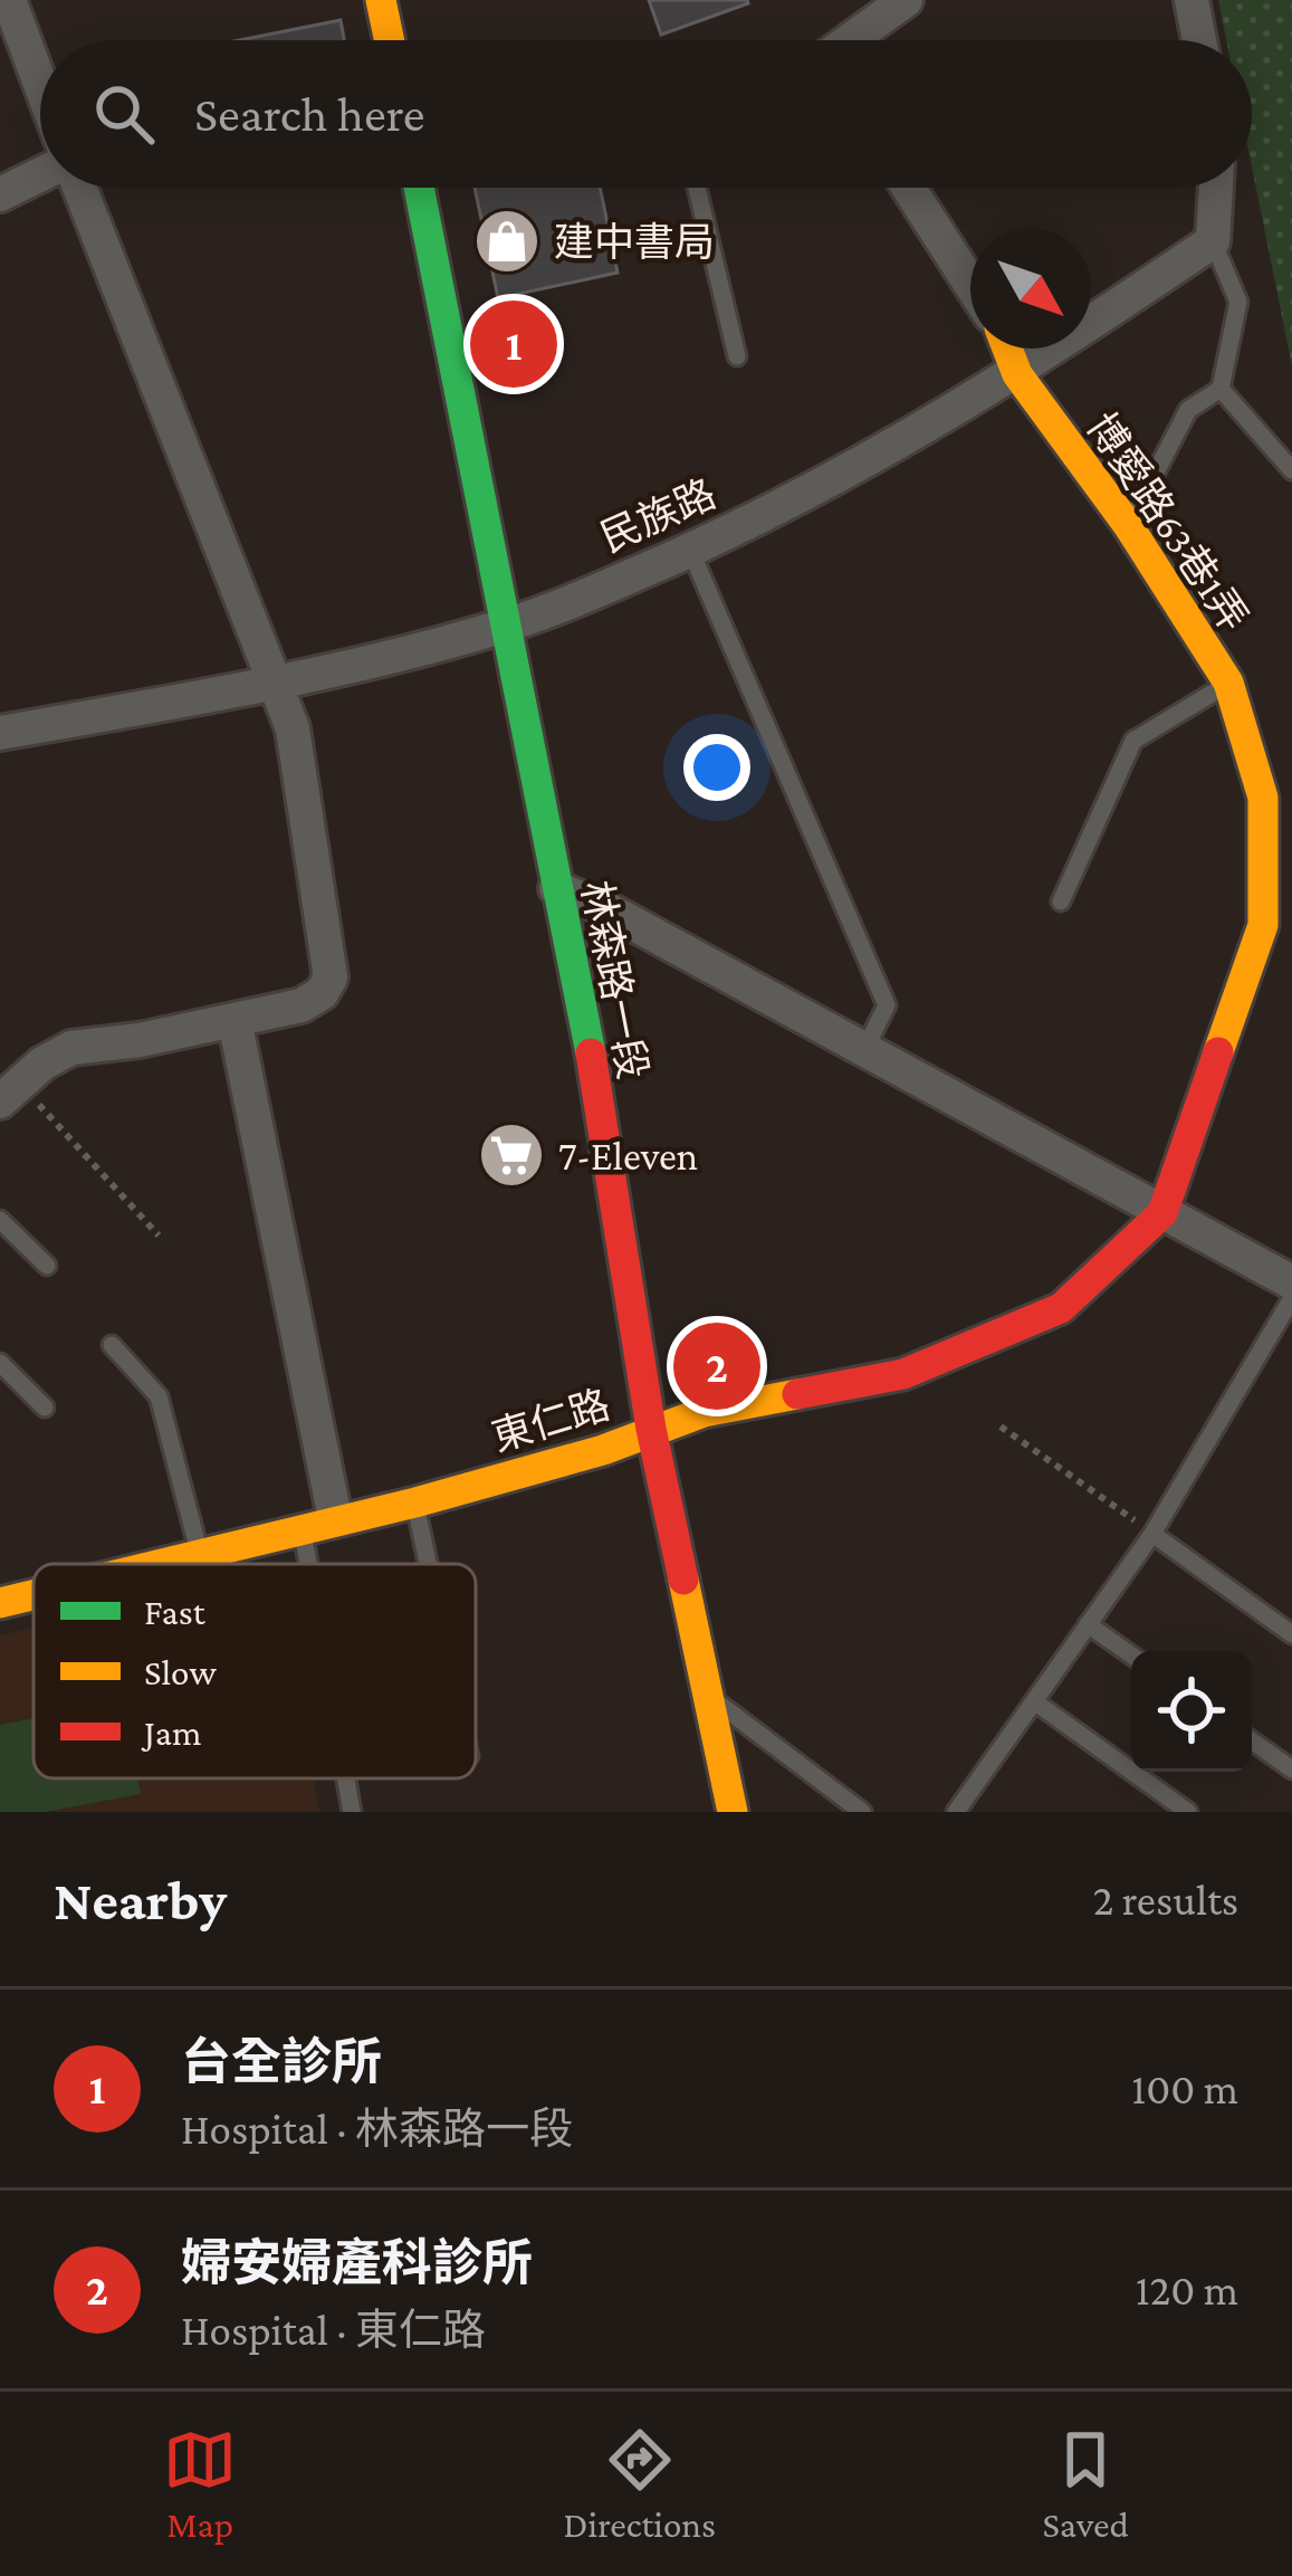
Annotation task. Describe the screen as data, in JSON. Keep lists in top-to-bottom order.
{
  "streets": {
    "street": [
      "民族路",
      "博愛路63巷1弄",
      "林森路一段",
      "東仁路"
    ]
  },
  "crossings": [
    ["民族路", "博愛路63巷1弄"],
    ["民族路", "林森路一段"],
    ["博愛路63巷1弄", "東仁路"],
    ["林森路一段", "東仁路"]
  ],
  "places": {
    "shop": ["建中書局"],
    "supermarket": ["7-Eleven"]
  },
  "legend": ["Fast", "Slow", "Jam"],
  "north": "bottom right",
  "page": {
    "search": "Search here",
    "pins": ["1", "2"],
    "heading": ["Nearby", "2 results"],
    "list": [
      {
        "mark": "1",
        "name": "台全診所",
        "note": "Hospital · 林森路一段",
        "value": "100 m"
      },
      {
        "mark": "2",
        "name": "婦安婦產科診所",
        "note": "Hospital · 東仁路",
        "value": "120 m"
      }
    ],
    "nav": ["Map", "Directions", "Saved"]
  }
}
